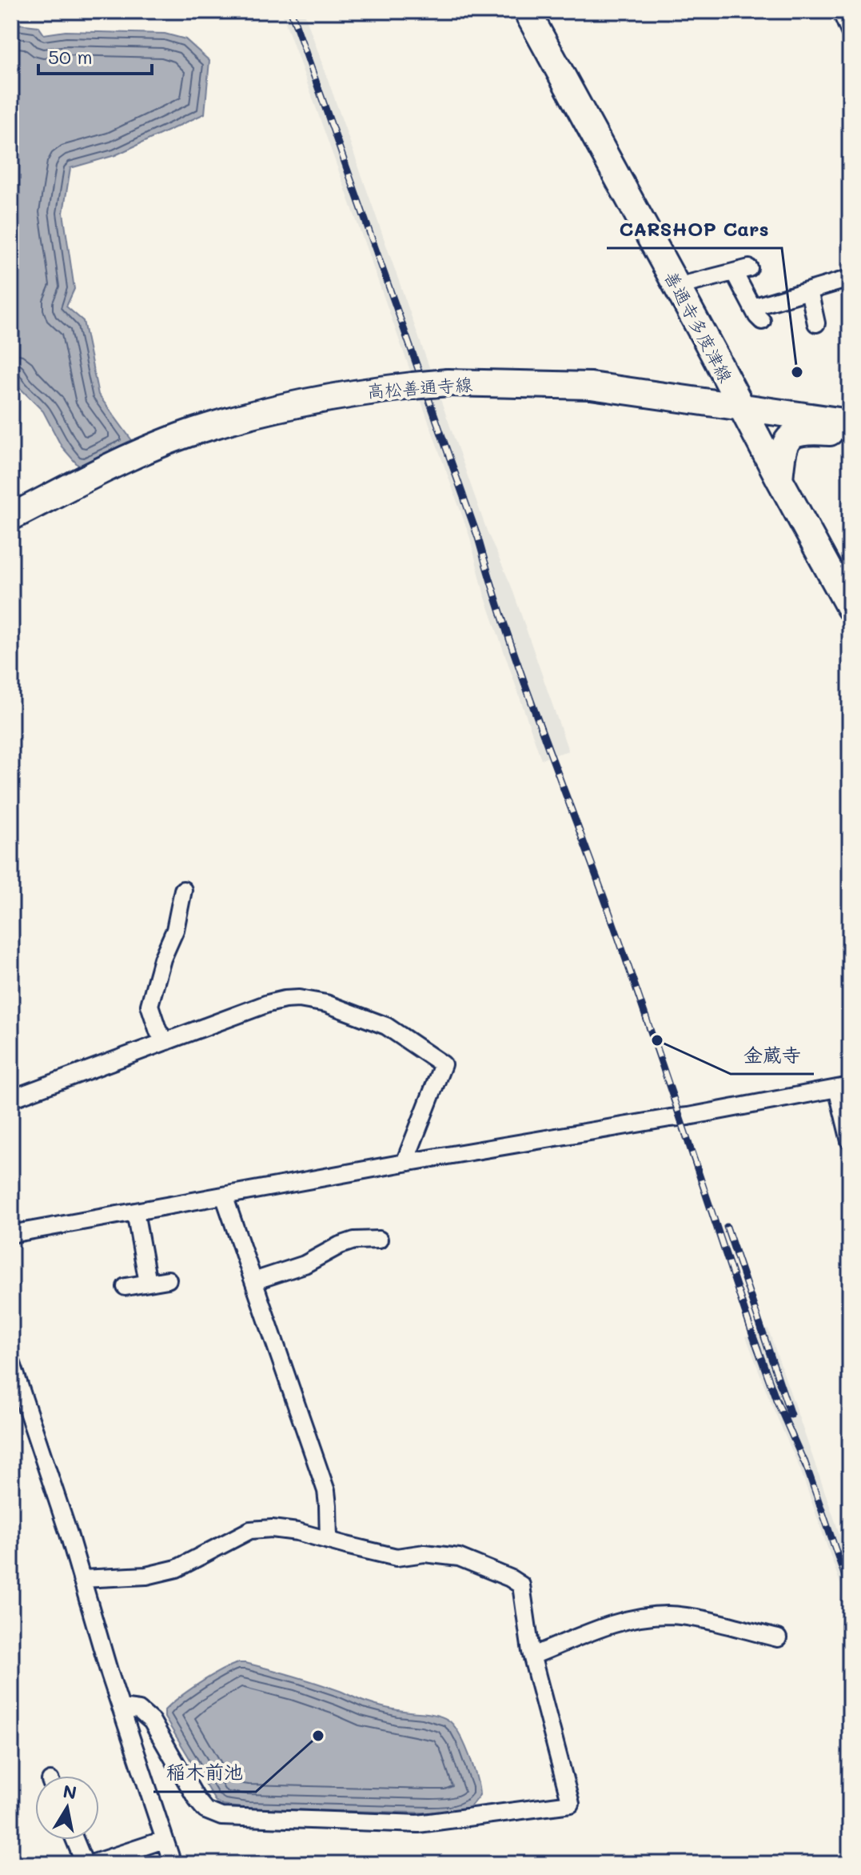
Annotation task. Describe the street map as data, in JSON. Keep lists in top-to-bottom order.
{
  "streets": {
    "main road": ["善通寺多度津線", "高松善通寺線"]
  },
  "crossings": [
    ["善通寺多度津線", "高松善通寺線"]
  ],
  "places": ["CARSHOP Cars", "金蔵寺", "稲木前池"],
  "scale_bar": "50 m",
  "north": "top"
}
